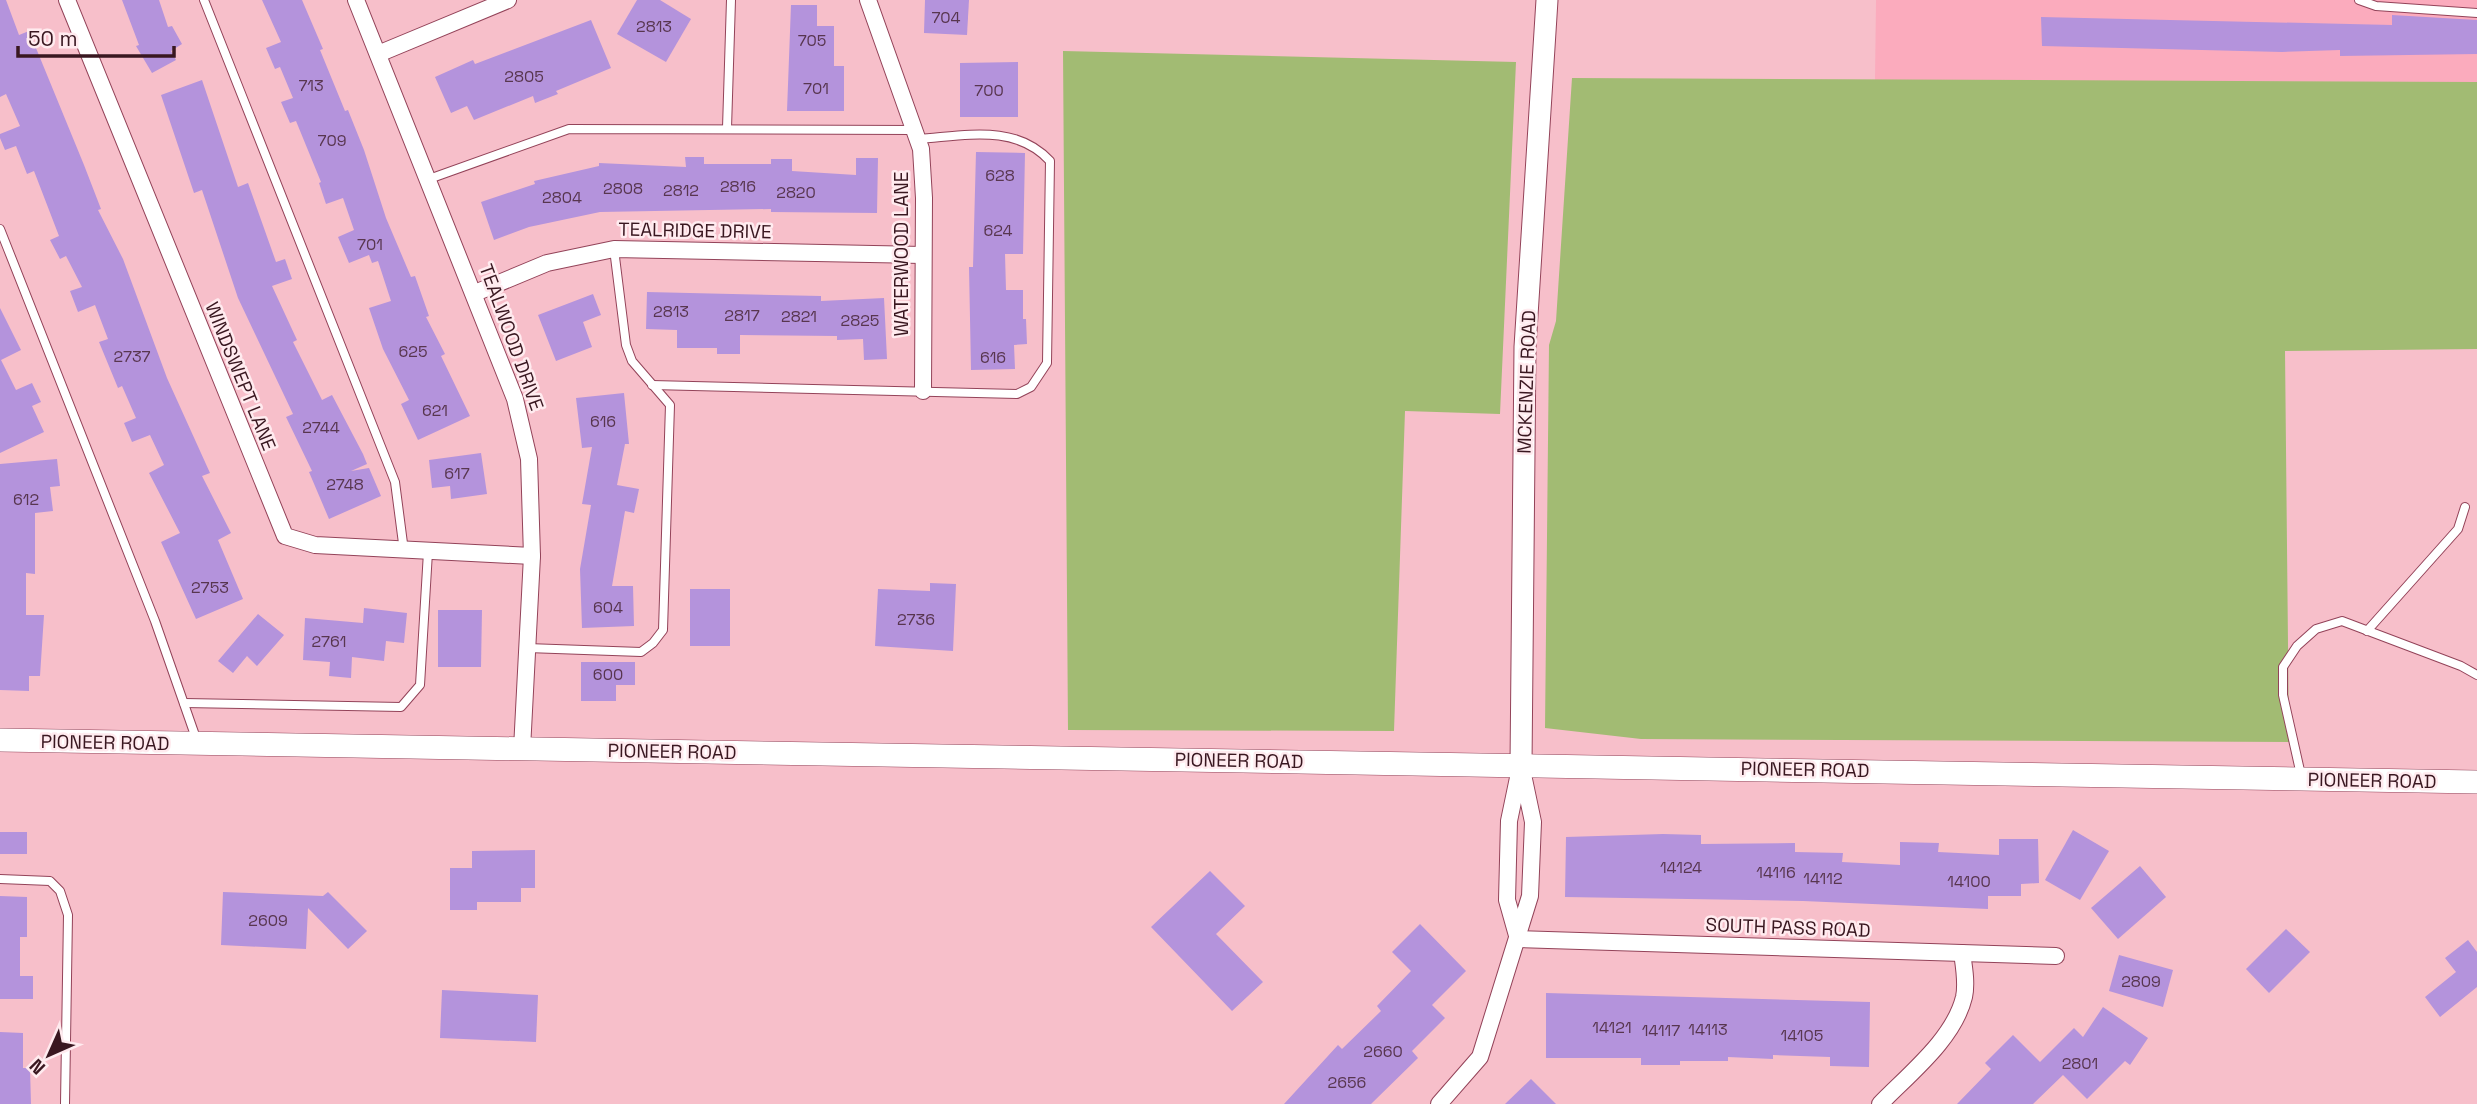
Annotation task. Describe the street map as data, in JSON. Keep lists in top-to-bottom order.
{
  "streets": {
    "main road": ["PIONEER ROAD"],
    "street": [
      "TEALRIDGE DRIVE",
      "WATERWOOD LANE",
      "TEALWOOD DRIVE",
      "WINDSWEPT LANE",
      "MCKENZIE ROAD",
      "SOUTH PASS ROAD"
    ]
  },
  "crossings": [
    ["TEALRIDGE DRIVE", "WATERWOOD LANE"],
    ["TEALRIDGE DRIVE", "TEALWOOD DRIVE"],
    ["TEALWOOD DRIVE", "WINDSWEPT LANE"],
    ["TEALWOOD DRIVE", "PIONEER ROAD"],
    ["MCKENZIE ROAD", "PIONEER ROAD"]
  ],
  "house_numbers": [
    "704",
    "2813",
    "705",
    "2805",
    "713",
    "701",
    "700",
    "709",
    "628",
    "2816",
    "2808",
    "2812",
    "2820",
    "2804",
    "624",
    "701",
    "2813",
    "2817",
    "2821",
    "2825",
    "625",
    "2737",
    "616",
    "621",
    "616",
    "2744",
    "617",
    "2748",
    "612",
    "2753",
    "604",
    "2736",
    "2761",
    "600",
    "14124",
    "14116",
    "14112",
    "14100",
    "2609",
    "2809",
    "14121",
    "14113",
    "14117",
    "14105",
    "2660",
    "2801",
    "2656"
  ],
  "scale_bar": "50 m",
  "north": "bottom left"
}
